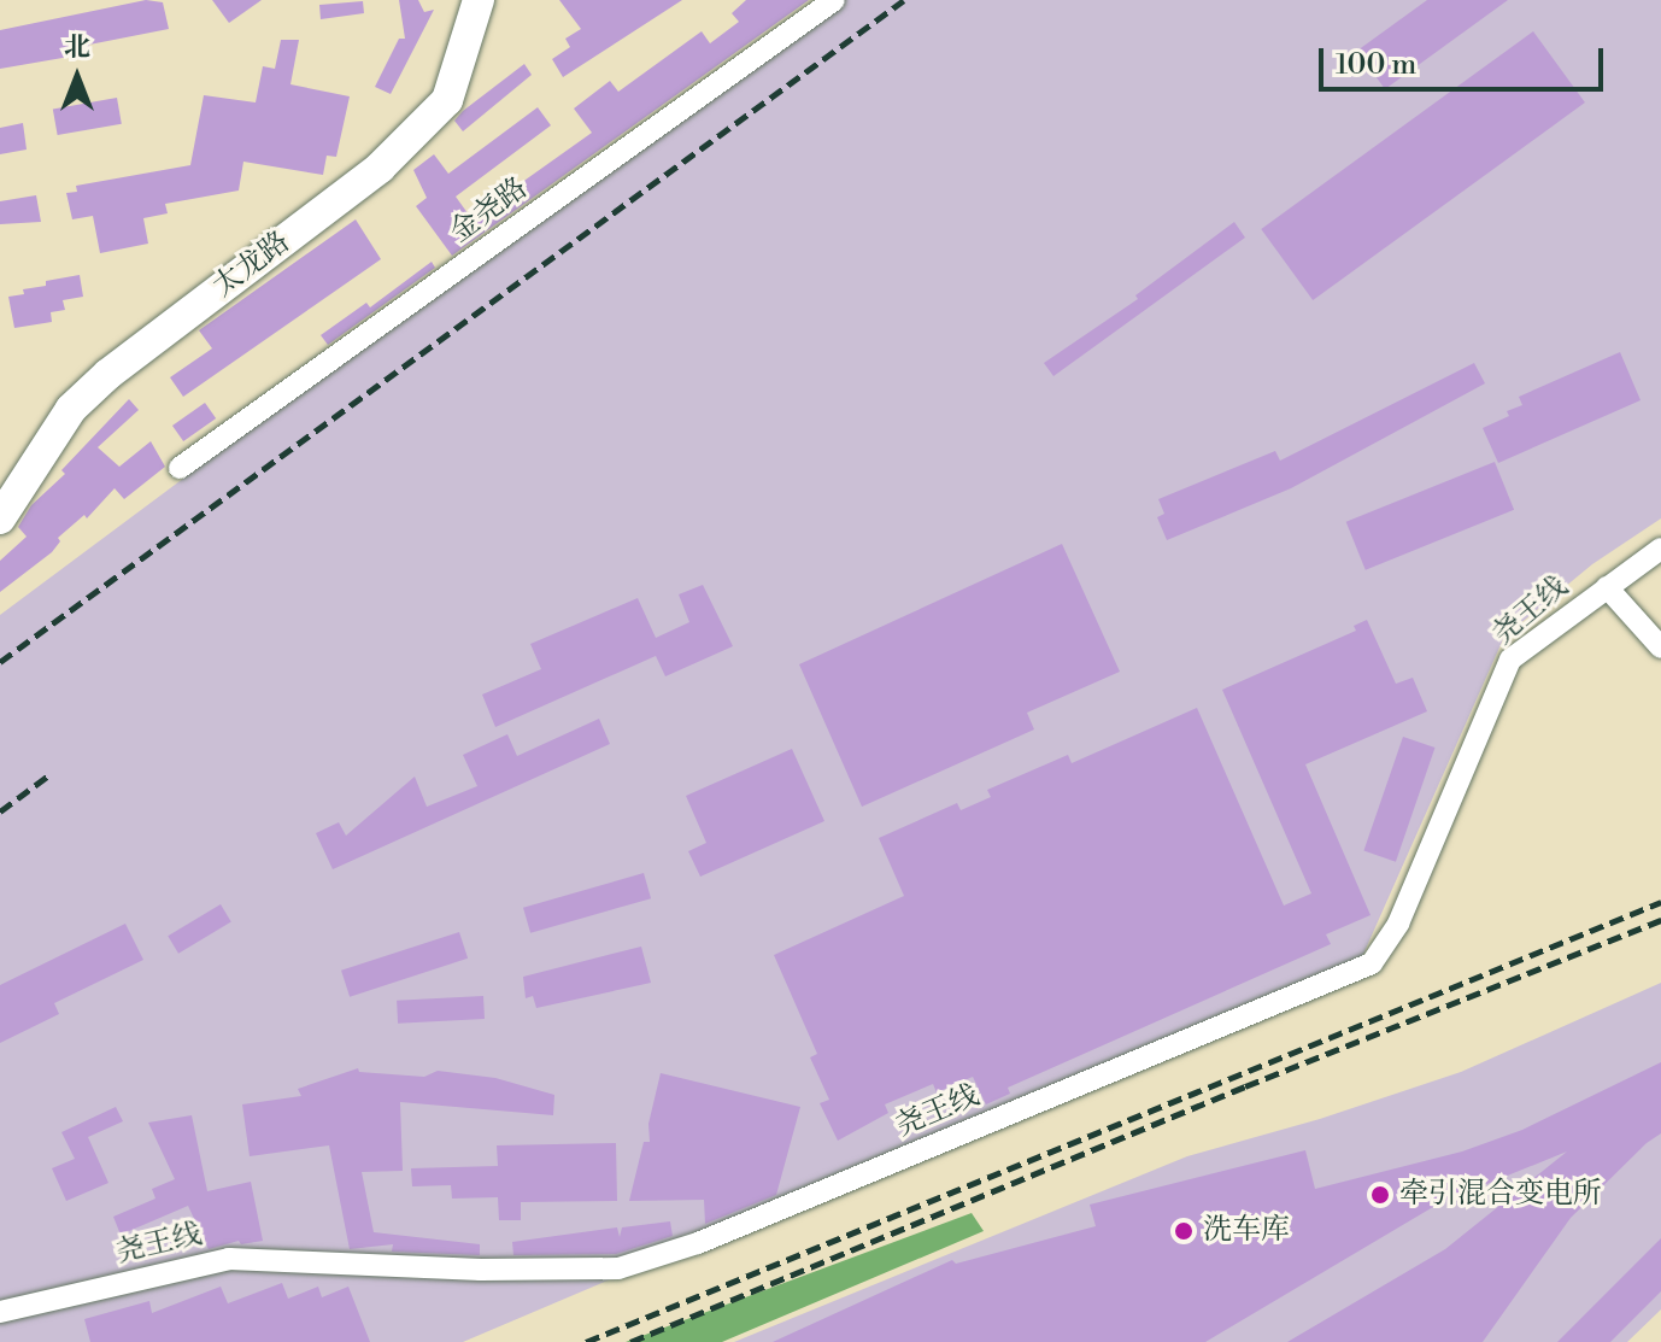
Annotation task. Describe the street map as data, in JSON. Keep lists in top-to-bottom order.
{
  "streets": {
    "street": ["金尧路", "太龙路", "尧王线"]
  },
  "places": ["牵引混合变电所", "洗车库"],
  "scale_bar": "100 m",
  "north": "top"
}
